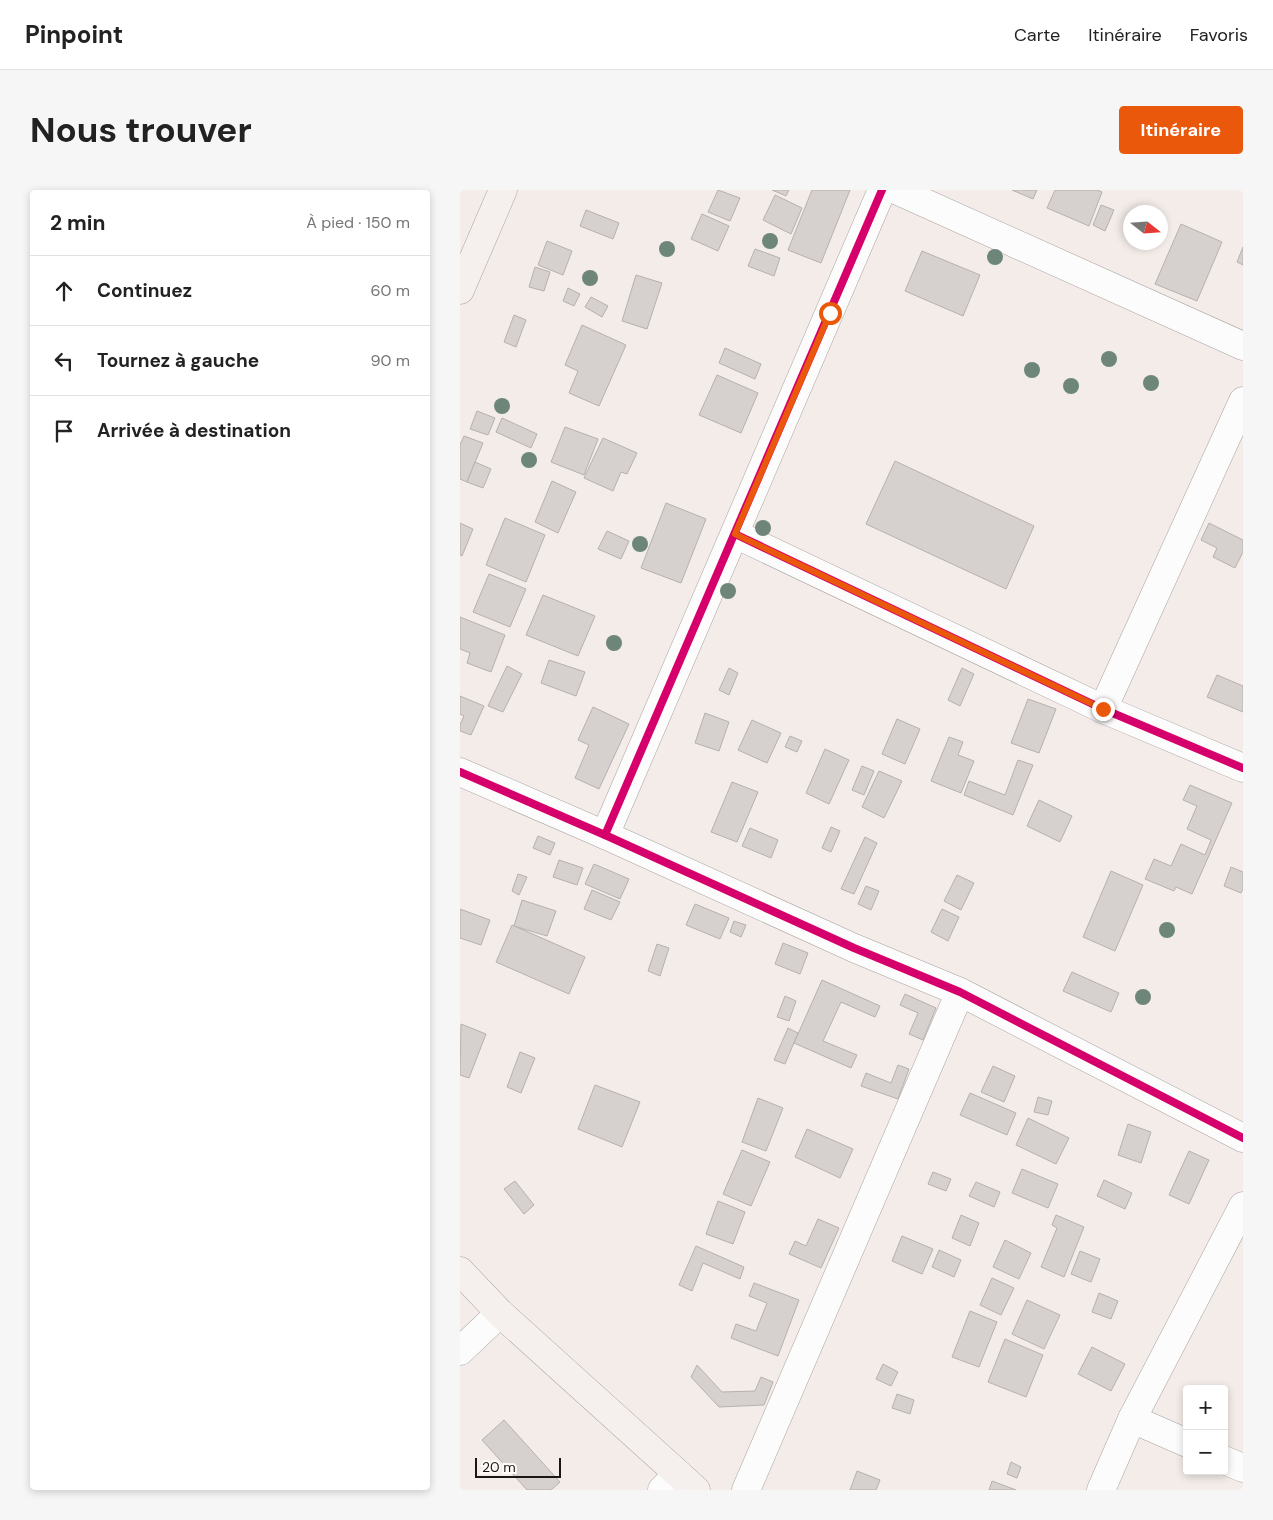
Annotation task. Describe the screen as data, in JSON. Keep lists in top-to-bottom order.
{
  "scale_bar": "20 m",
  "north": "right",
  "page": {
    "header": "Pinpoint",
    "nav": ["Carte", "Itinéraire", "Favoris"],
    "buttons": "Itinéraire",
    "title": "Nous trouver",
    "heading": ["2 min", "À pied · 150 m"],
    "list": [
      ["Continuez", "60 m"],
      ["Tournez à gauche", "90 m"],
      "Arrivée à destination"
    ],
    "map_buttons": ["+", "−"],
    "scale": "20 m"
  }
}
